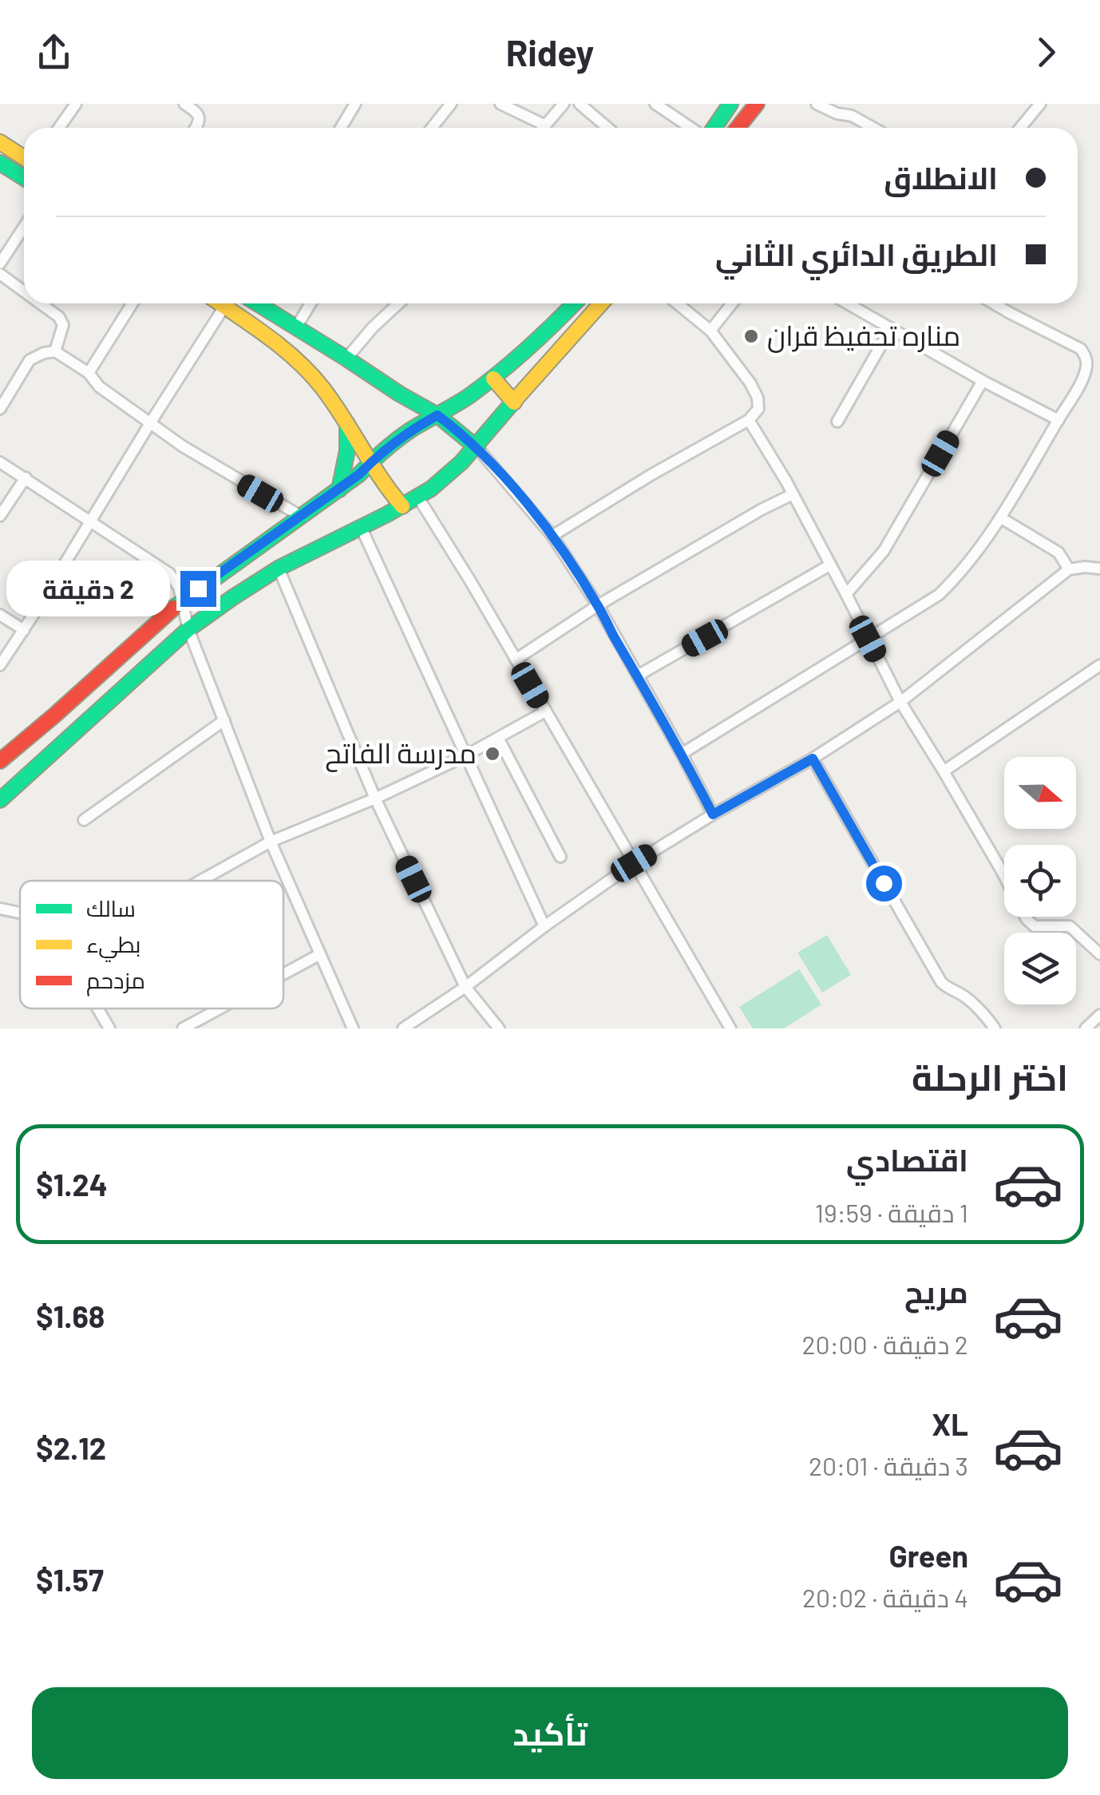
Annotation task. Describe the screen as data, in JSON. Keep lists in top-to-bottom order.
{
  "places": ["مناره تحفيظ قران", "مدرسة الفاتح"],
  "legend": ["سالك", "بطيء", "مزدحم"],
  "north": "right",
  "page": {
    "header": "Ridey",
    "banner": ["الانطلاق", "الطريق الدائري الثاني"],
    "bubble": "2 دقيقة",
    "heading": "اختر الرحلة",
    "list": [
      {
        "name": "اقتصادي",
        "note": "1 دقيقة · 19:59",
        "value": "$1.24"
      },
      {
        "name": "مريح",
        "note": "2 دقيقة · 20:00",
        "value": "$1.68"
      },
      {
        "name": "XL",
        "note": "3 دقيقة · 20:01",
        "value": "$2.12"
      },
      {
        "name": "Green",
        "note": "4 دقيقة · 20:02",
        "value": "$1.57"
      }
    ],
    "buttons": "تأكيد"
  }
}
